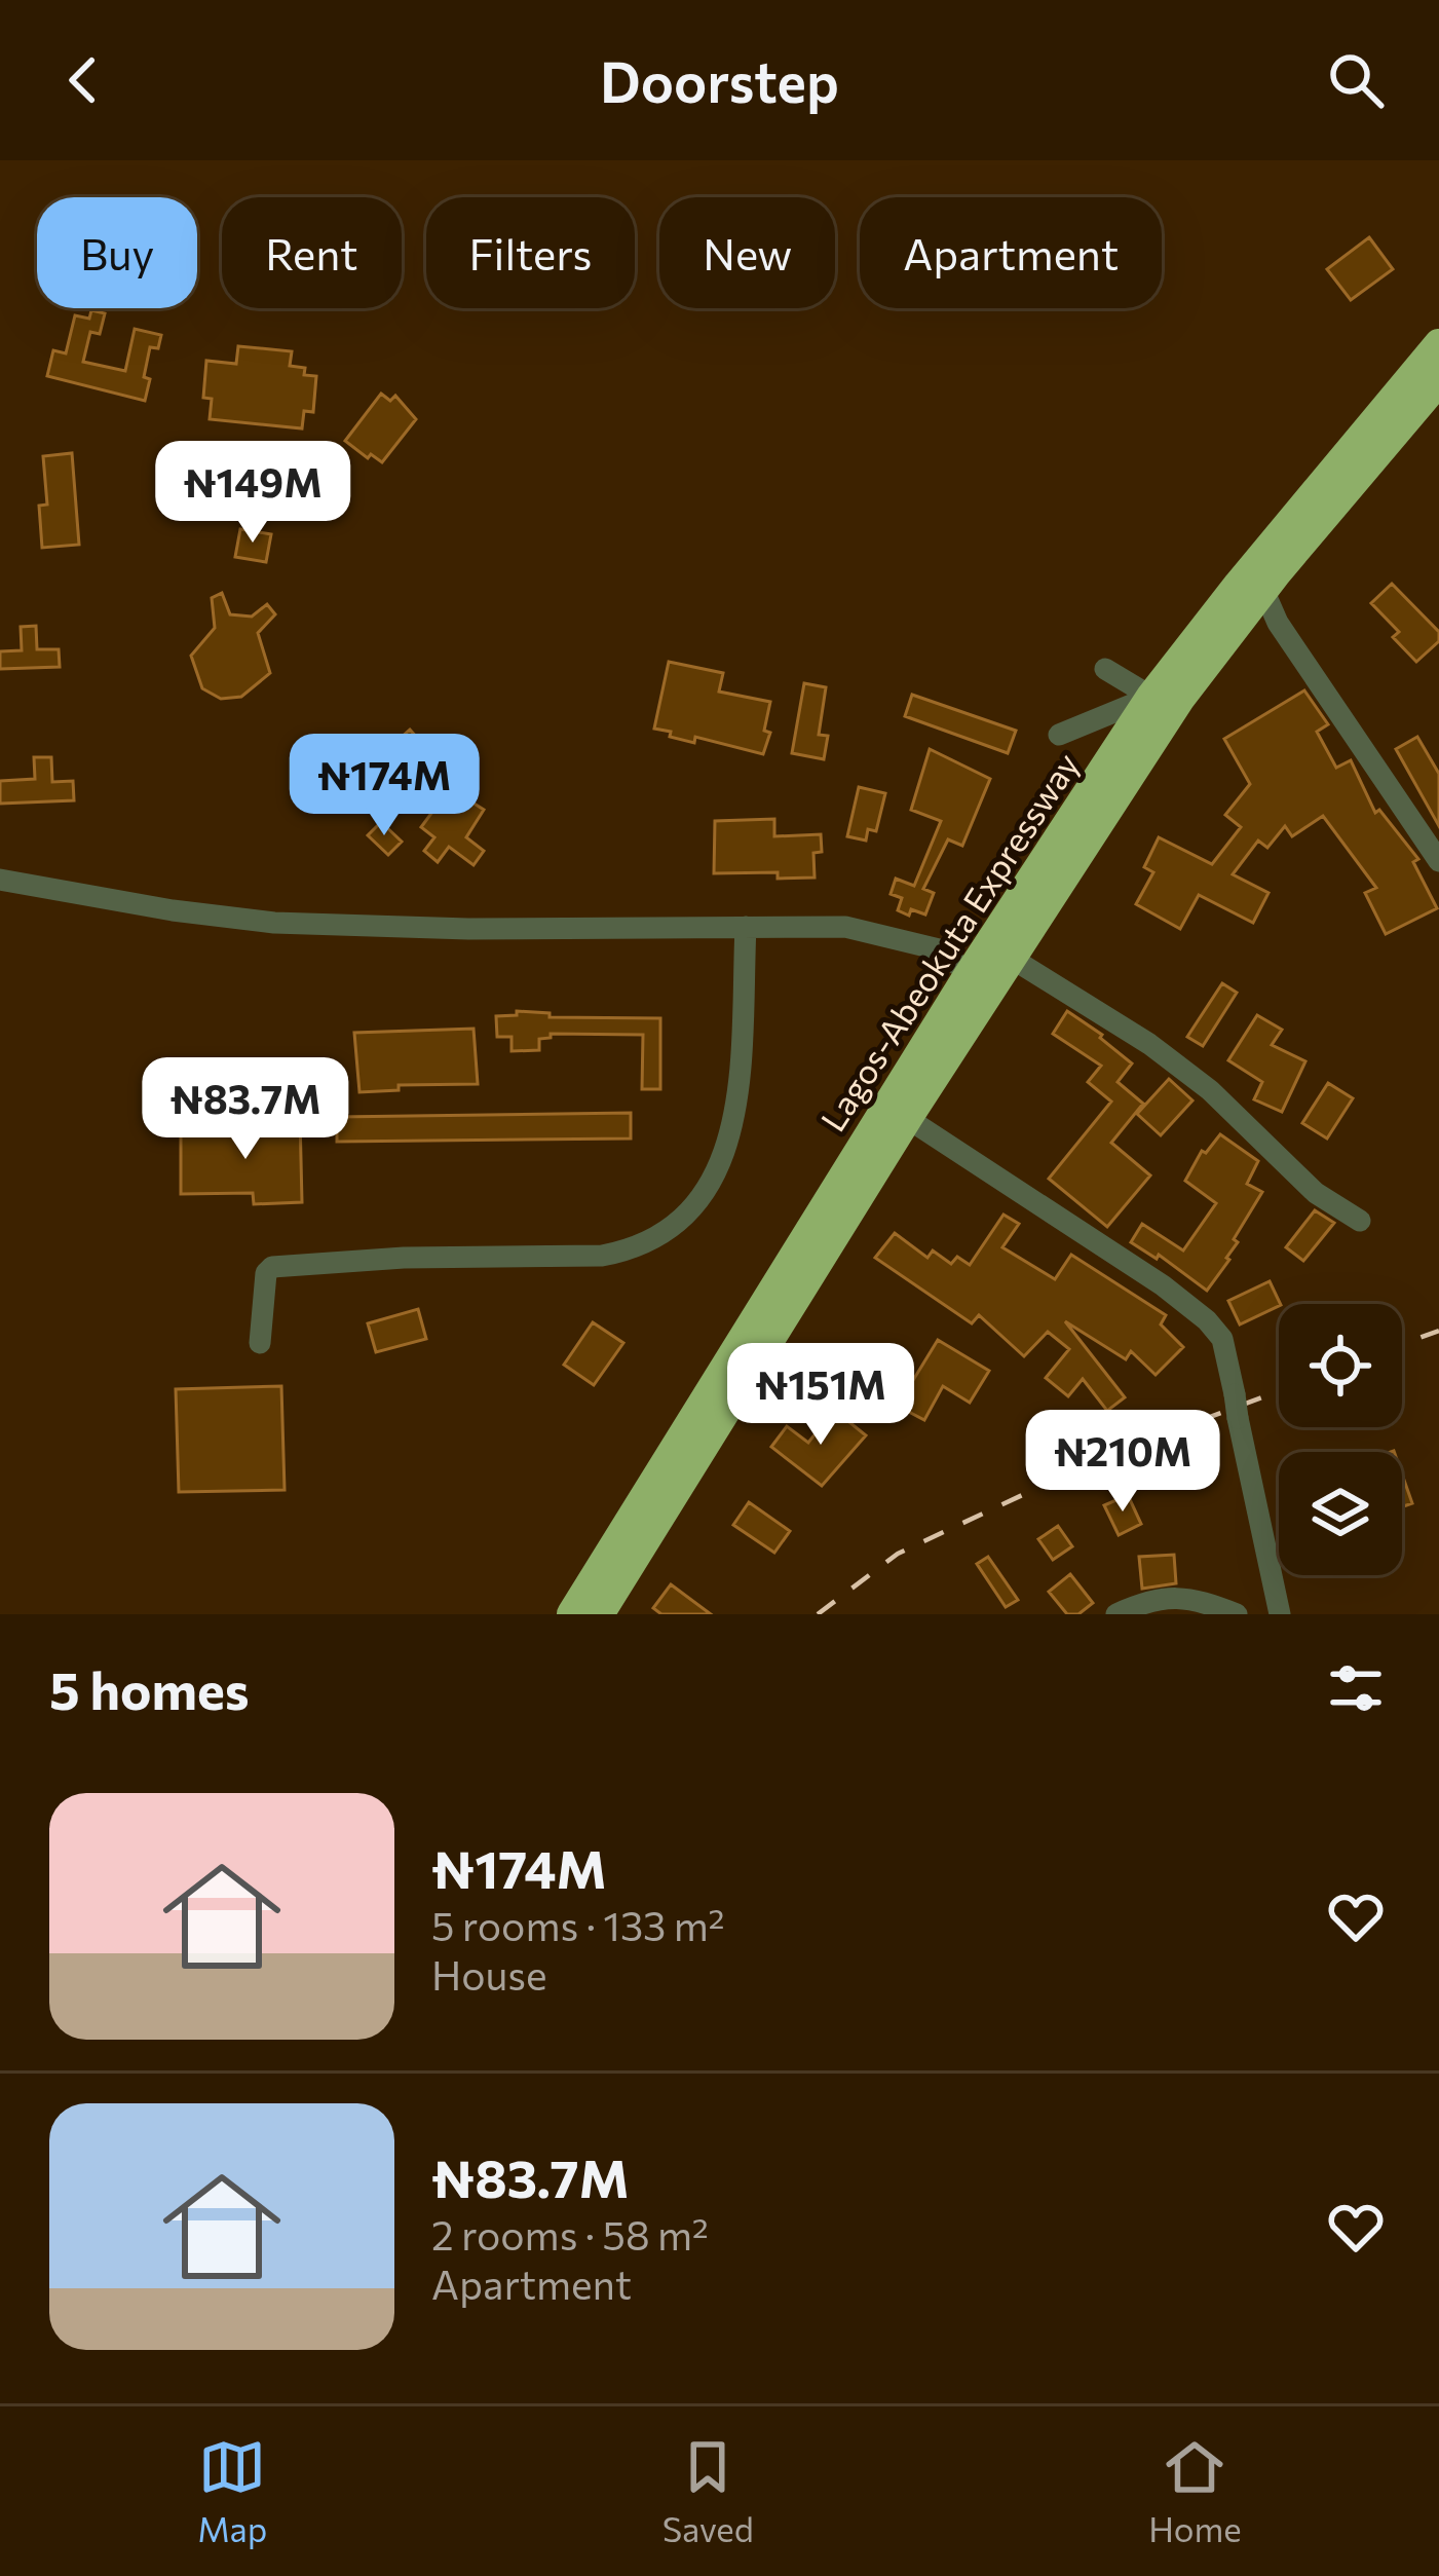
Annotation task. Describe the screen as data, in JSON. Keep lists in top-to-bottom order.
{
  "streets": {
    "highway": ["Lagos-Abeokuta Expressway"]
  },
  "page": {
    "header": "Doorstep",
    "chip": [
      "Buy",
      "Rent",
      "Filters",
      "New",
      "Apartment"
    ],
    "price": [
      "₦149M",
      "₦174M",
      "₦83.7M",
      "₦151M",
      "₦210M"
    ],
    "heading": "5 homes",
    "list": [
      {
        "name": "₦174M",
        "note": "5 rooms · 133 m² · House"
      },
      {
        "name": "₦83.7M",
        "note": "2 rooms · 58 m² · Apartment"
      }
    ],
    "tabs": ["Map", "Saved", "Home"]
  }
}
